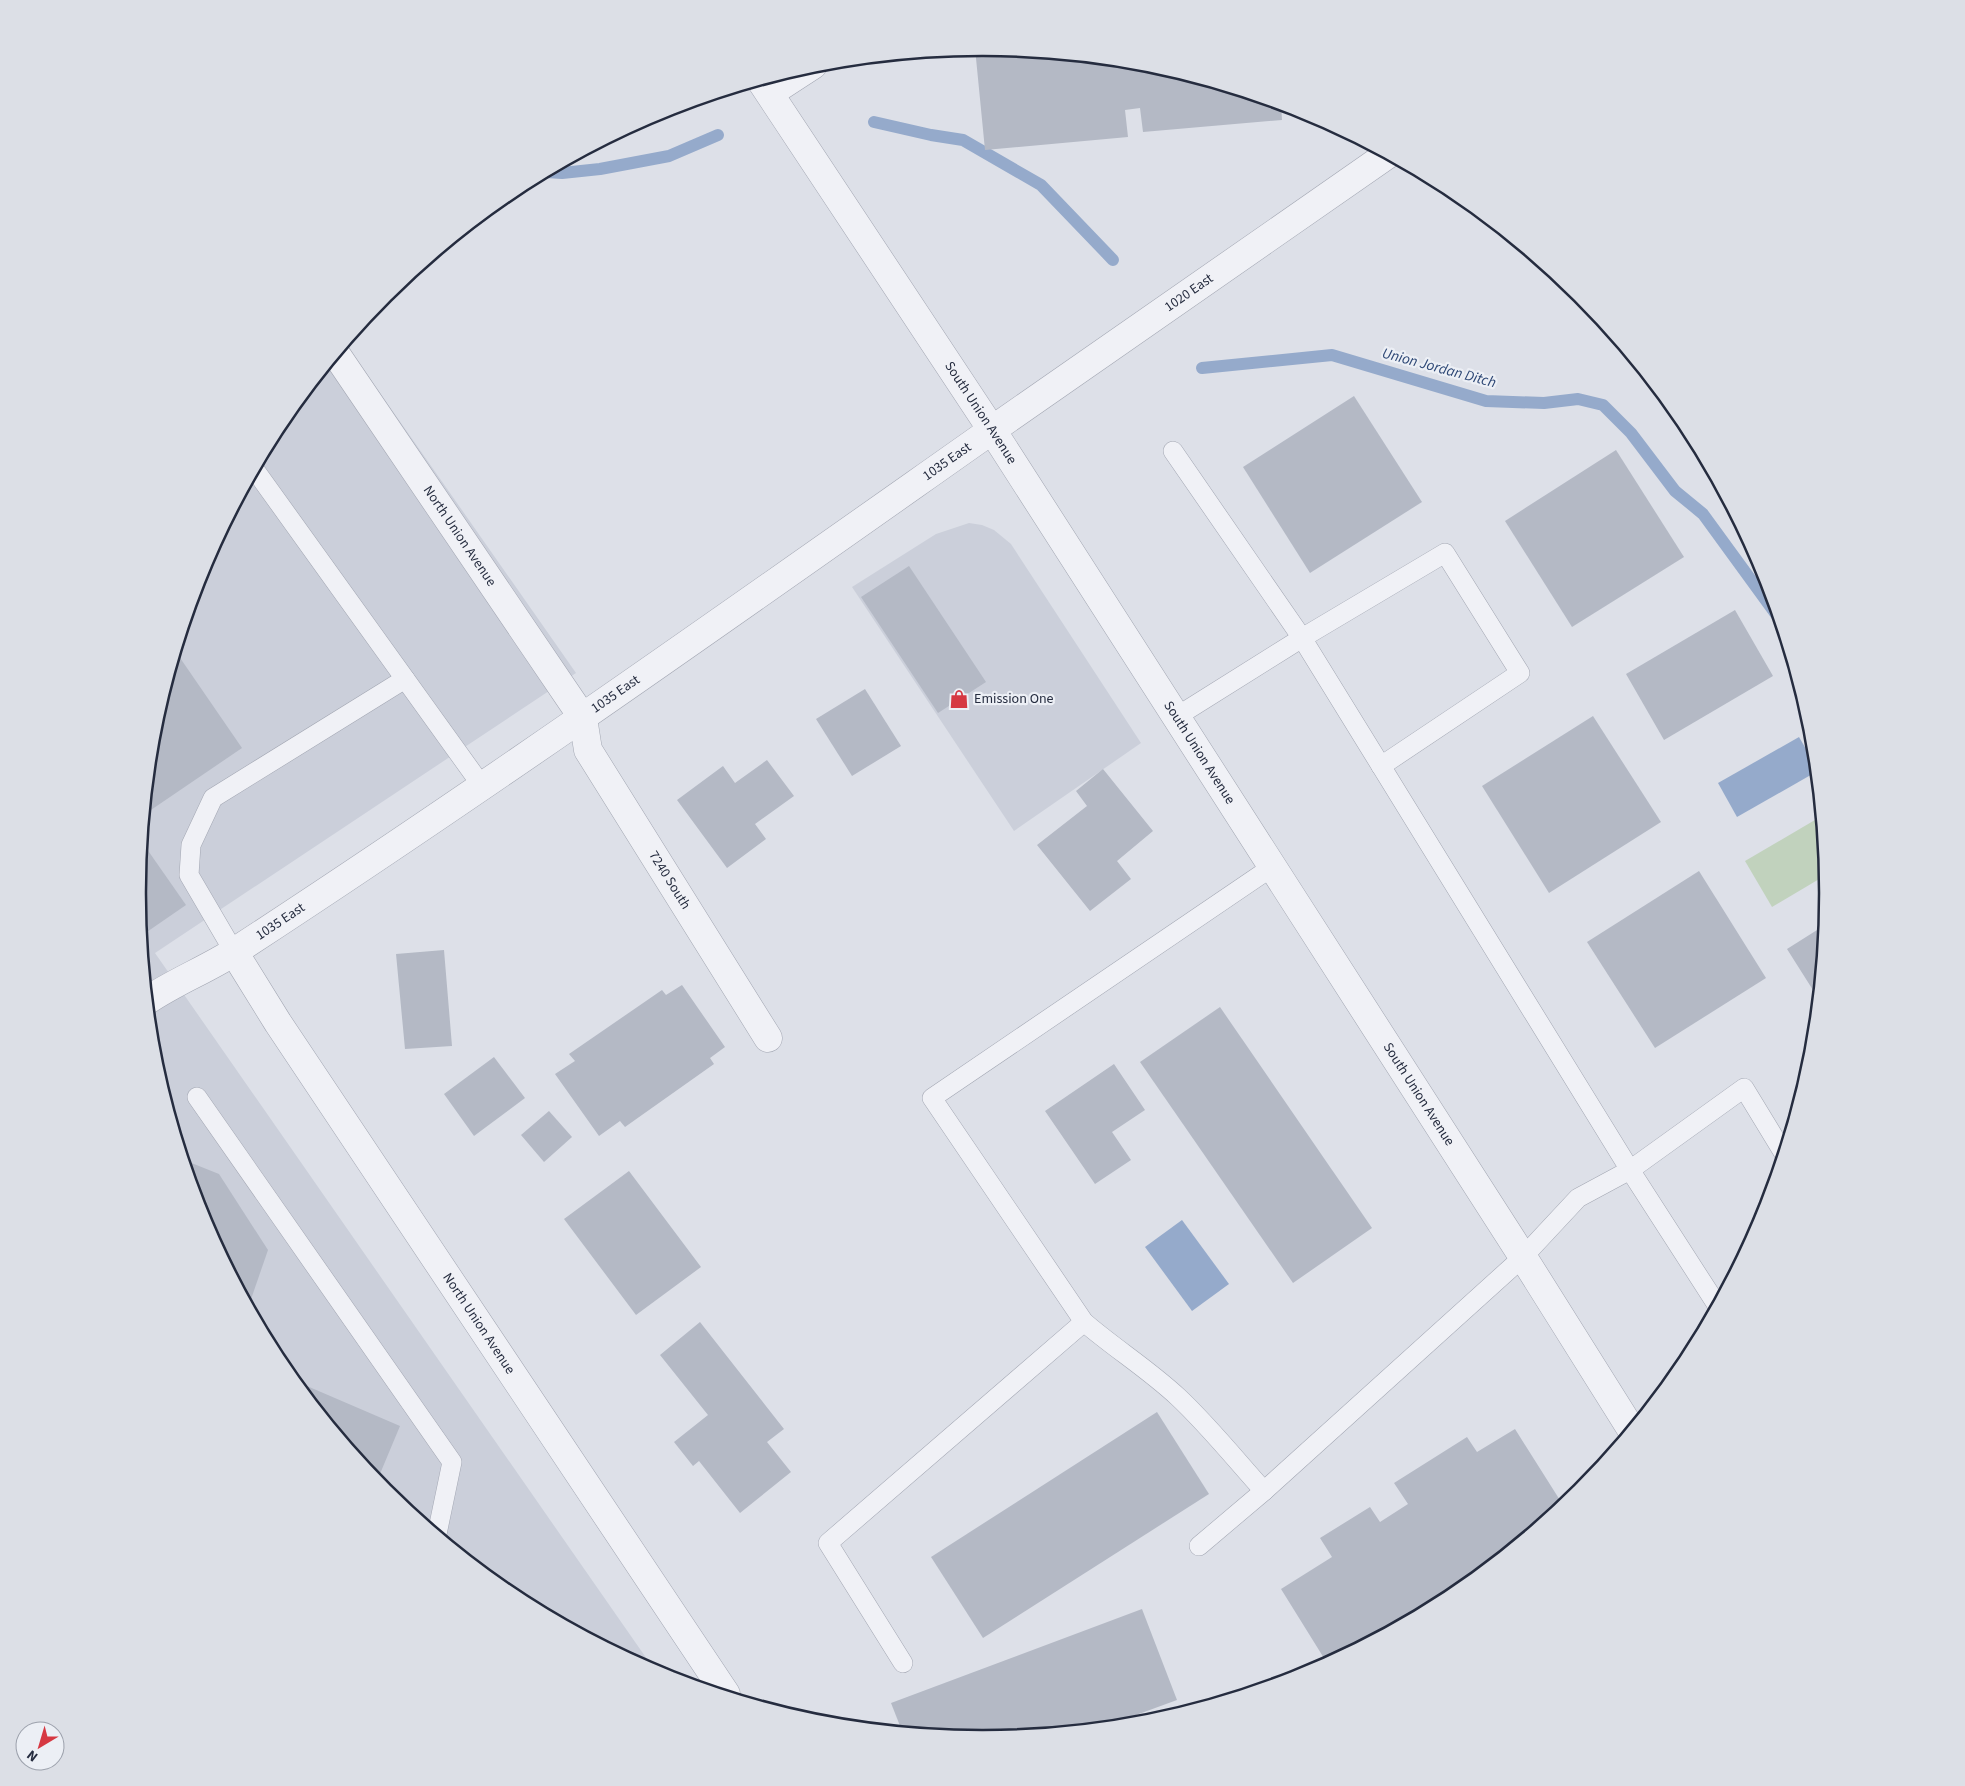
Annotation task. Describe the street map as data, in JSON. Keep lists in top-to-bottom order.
{
  "streets": {
    "street": [
      "1020 East",
      "South Union Avenue",
      "1035 East",
      "North Union Avenue",
      "7240 South"
    ]
  },
  "crossings": [
    ["1020 East", "South Union Avenue"],
    ["1020 East", "1035 East"],
    ["South Union Avenue", "1035 East"],
    ["1035 East", "North Union Avenue"],
    ["1035 East", "7240 South"],
    ["North Union Avenue", "7240 South"]
  ],
  "water": ["Union Jordan Ditch"],
  "places": {
    "shop": ["Emission One"]
  },
  "north": "bottom left"
}
